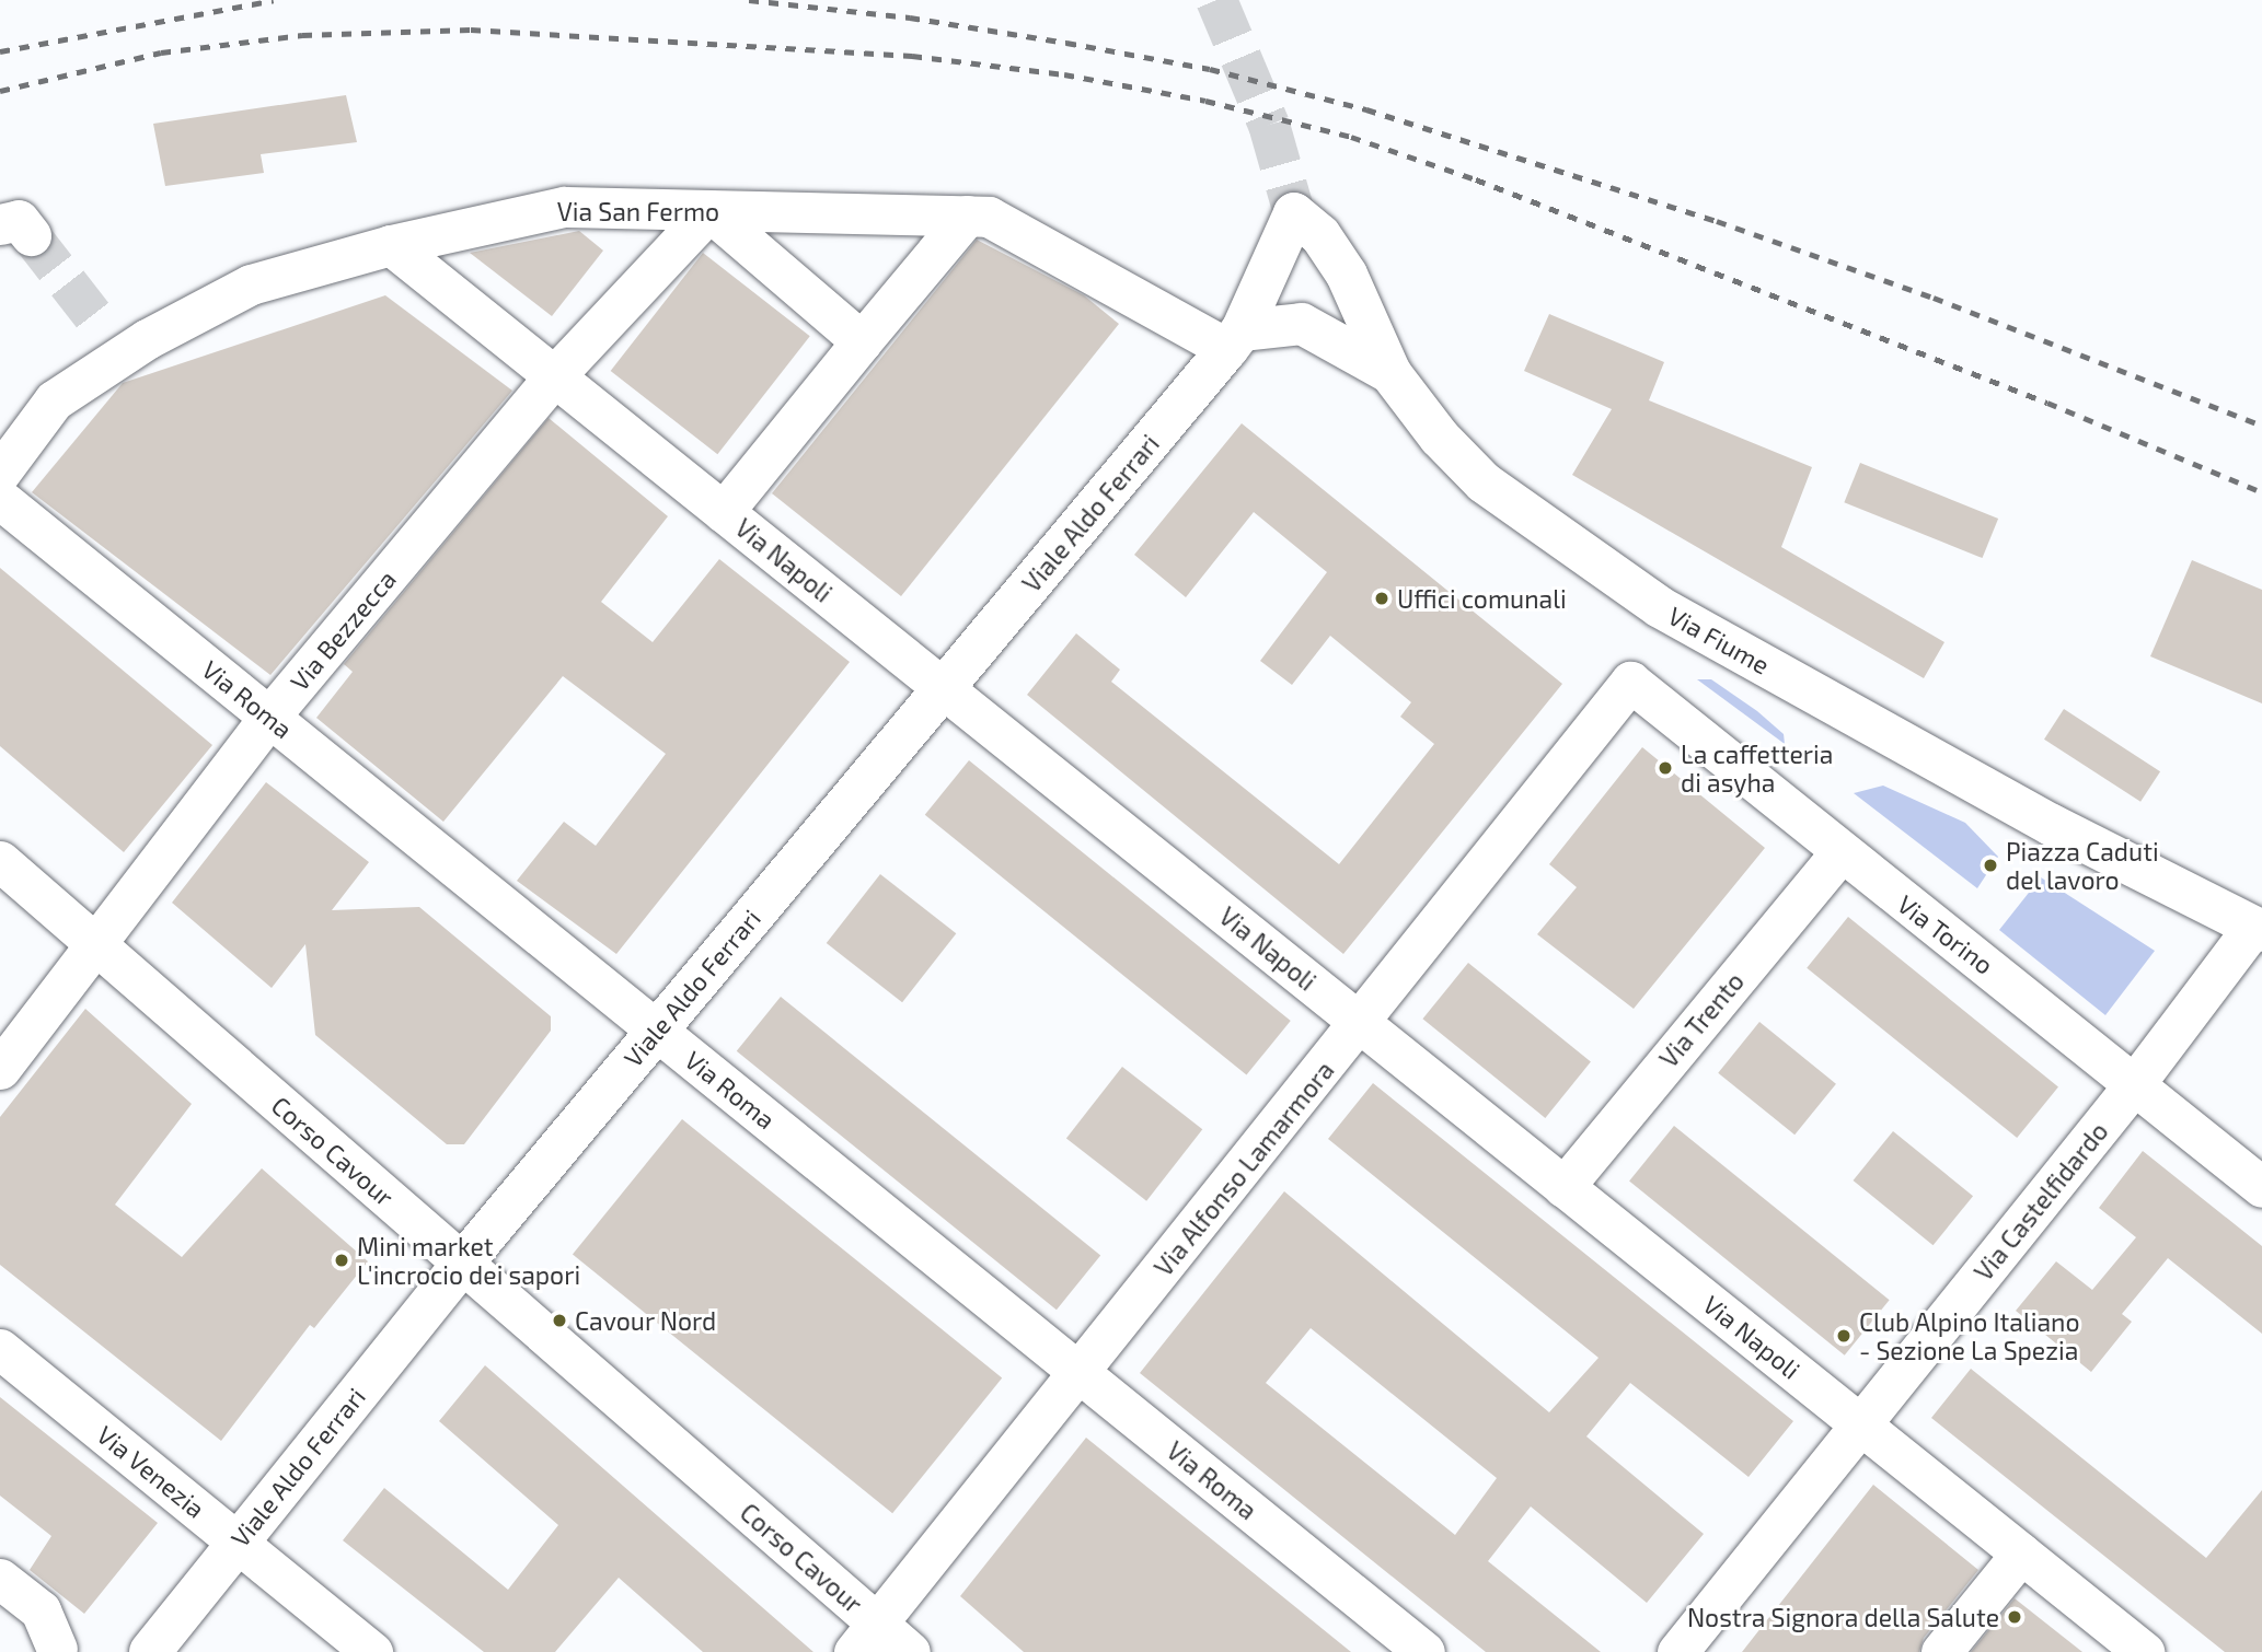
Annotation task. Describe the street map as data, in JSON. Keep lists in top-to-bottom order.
{
  "streets": {
    "main road": ["Viale Aldo Ferrari", "Via Fiume"],
    "street": [
      "Via San Fermo",
      "Via Napoli",
      "Via Bezzecca",
      "Via Roma",
      "Via Torino",
      "Via Trento",
      "Corso Cavour",
      "Via Alfonso Lamarmora",
      "Via Castelfidardo",
      "Via Venezia"
    ]
  },
  "crossings": [
    ["Via San Fermo", "Viale Aldo Ferrari"],
    ["Via San Fermo", "Via Napoli"],
    ["Via San Fermo", "Via Bezzecca"],
    ["Viale Aldo Ferrari", "Via Napoli"],
    ["Viale Aldo Ferrari", "Via Fiume"],
    ["Viale Aldo Ferrari", "Via Roma"],
    ["Viale Aldo Ferrari", "Corso Cavour"],
    ["Viale Aldo Ferrari", "Via Venezia"],
    ["Via Napoli", "Via Bezzecca"],
    ["Via Napoli", "Via Trento"],
    ["Via Napoli", "Via Alfonso Lamarmora"],
    ["Via Napoli", "Via Castelfidardo"],
    ["Via Bezzecca", "Via Roma"],
    ["Via Bezzecca", "Corso Cavour"],
    ["Via Fiume", "Via Castelfidardo"],
    ["Via Roma", "Via Alfonso Lamarmora"],
    ["Via Torino", "Via Trento"],
    ["Via Torino", "Via Alfonso Lamarmora"],
    ["Via Torino", "Via Castelfidardo"],
    ["Corso Cavour", "Via Alfonso Lamarmora"]
  ],
  "places": [
    "Uffici comunali",
    "La caffetteria di asyha",
    "Piazza Caduti del lavoro",
    "Mini market L'incrocio dei sapori",
    "Cavour Nord",
    "Club Alpino Italiano - Sezione La Spezia",
    "Nostra Signora della Salute"
  ]
}
